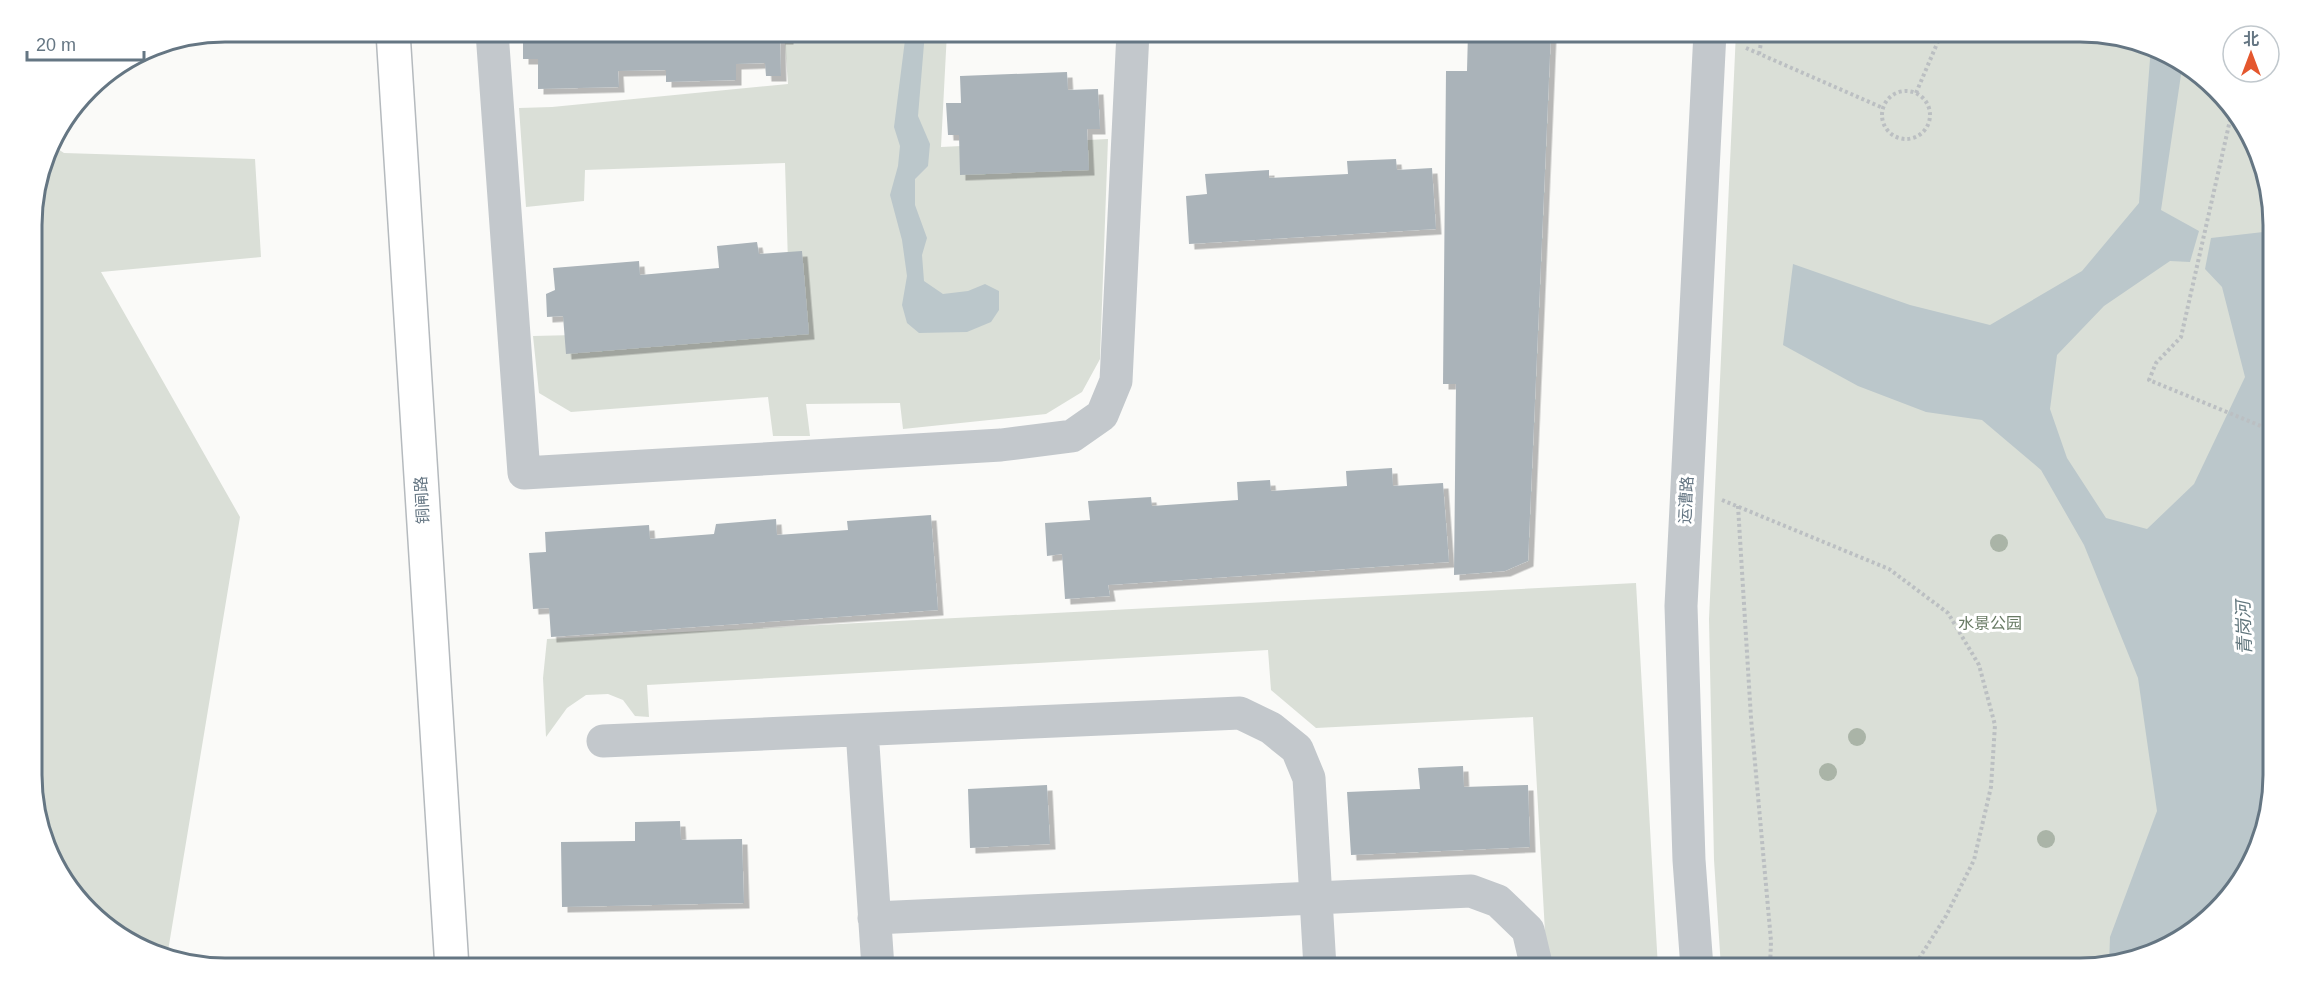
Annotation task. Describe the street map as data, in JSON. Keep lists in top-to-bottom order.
{
  "streets": {
    "main road": ["铜闸路"],
    "street": ["运漕路"]
  },
  "water": ["青岗河"],
  "parks": ["水景公园"],
  "scale_bar": "20 m",
  "north": "top"
}
